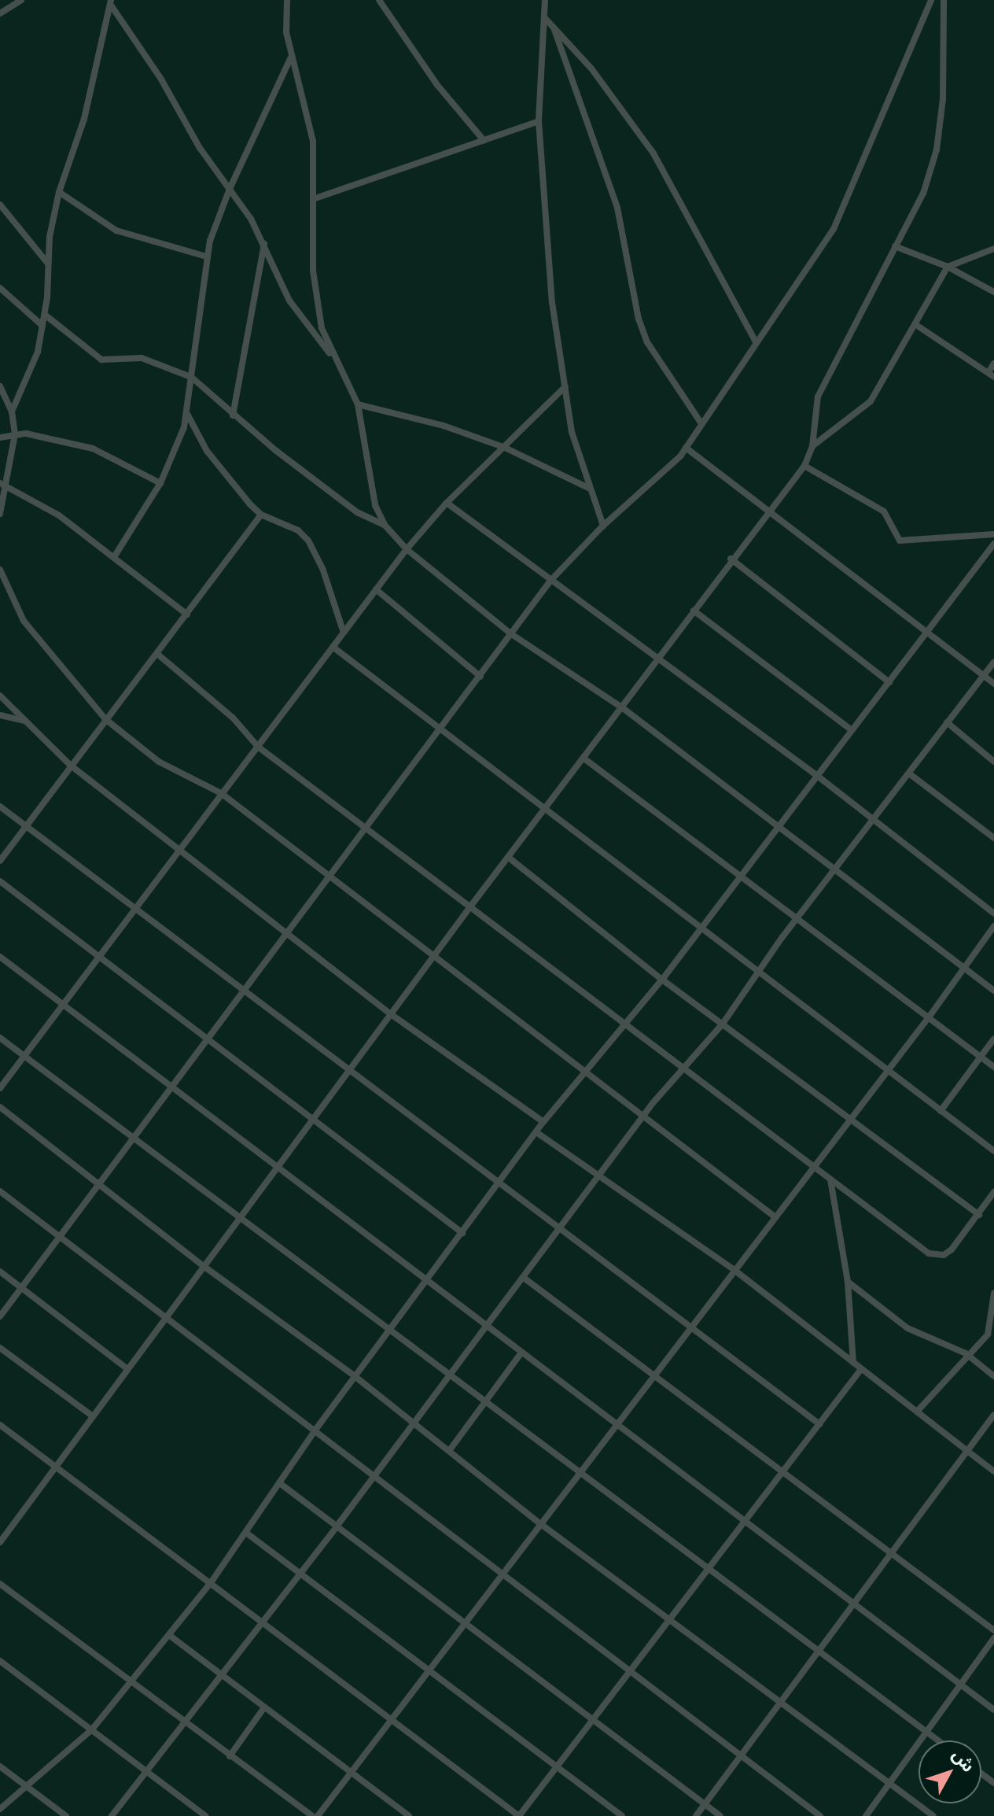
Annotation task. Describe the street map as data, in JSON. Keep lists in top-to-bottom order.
{
  "north": "top right"
}
